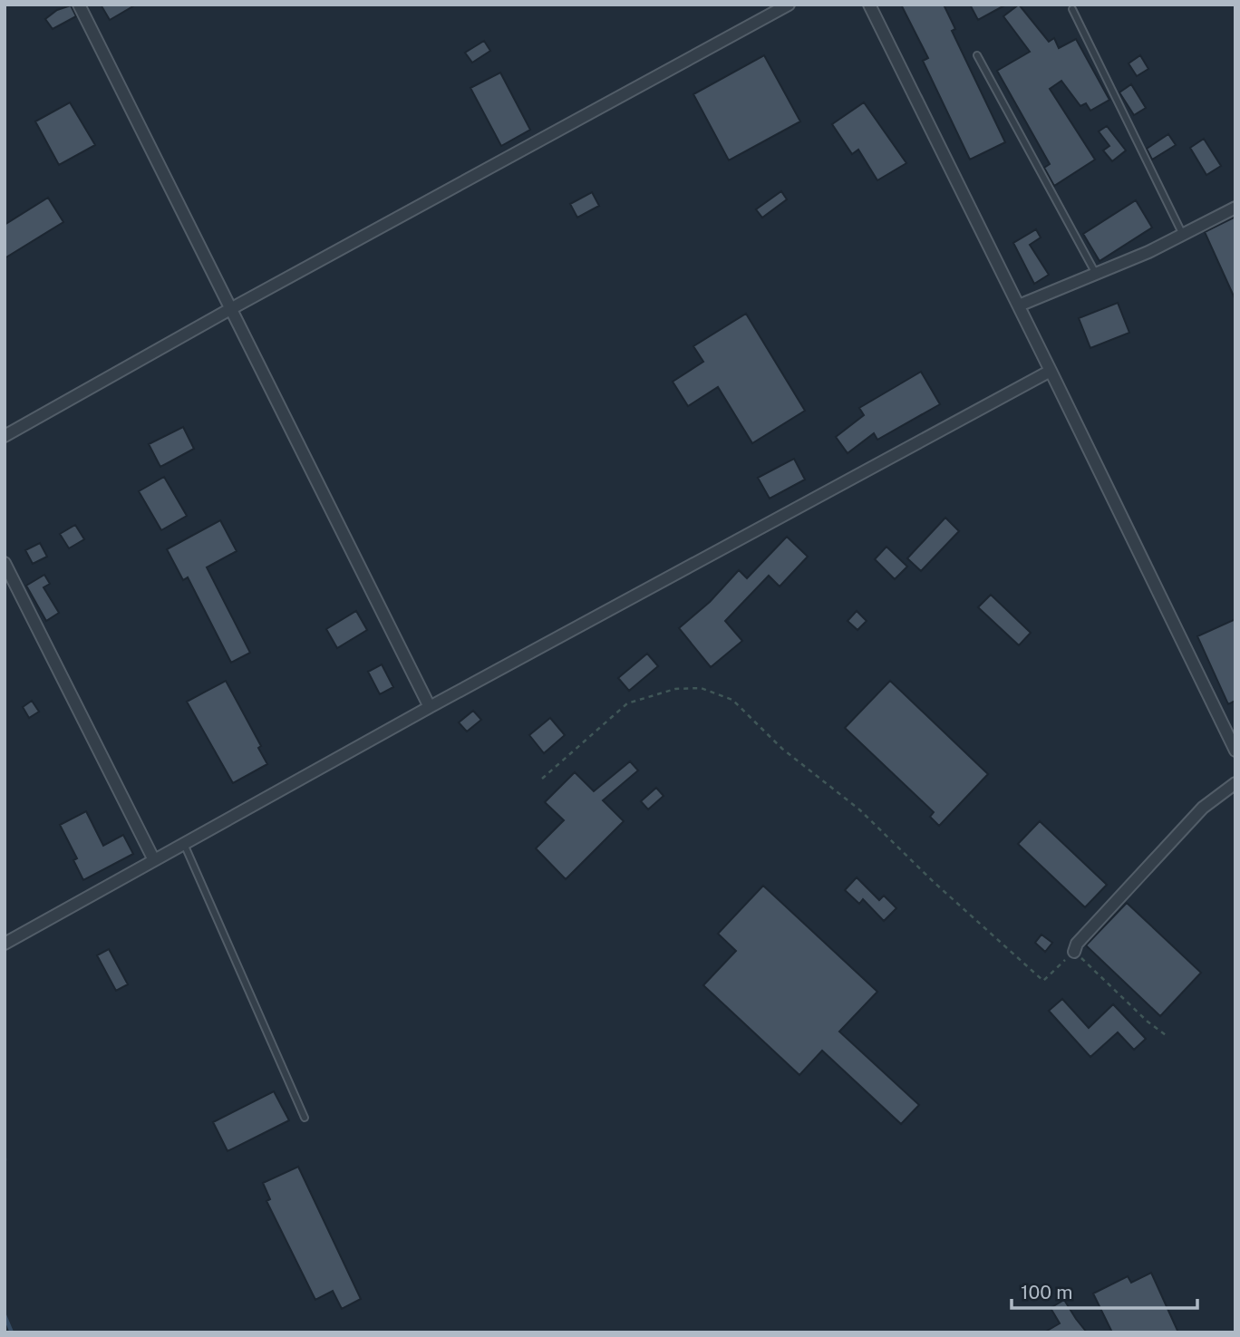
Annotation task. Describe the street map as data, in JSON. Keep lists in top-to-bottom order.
{
  "scale_bar": "100 m"
}
